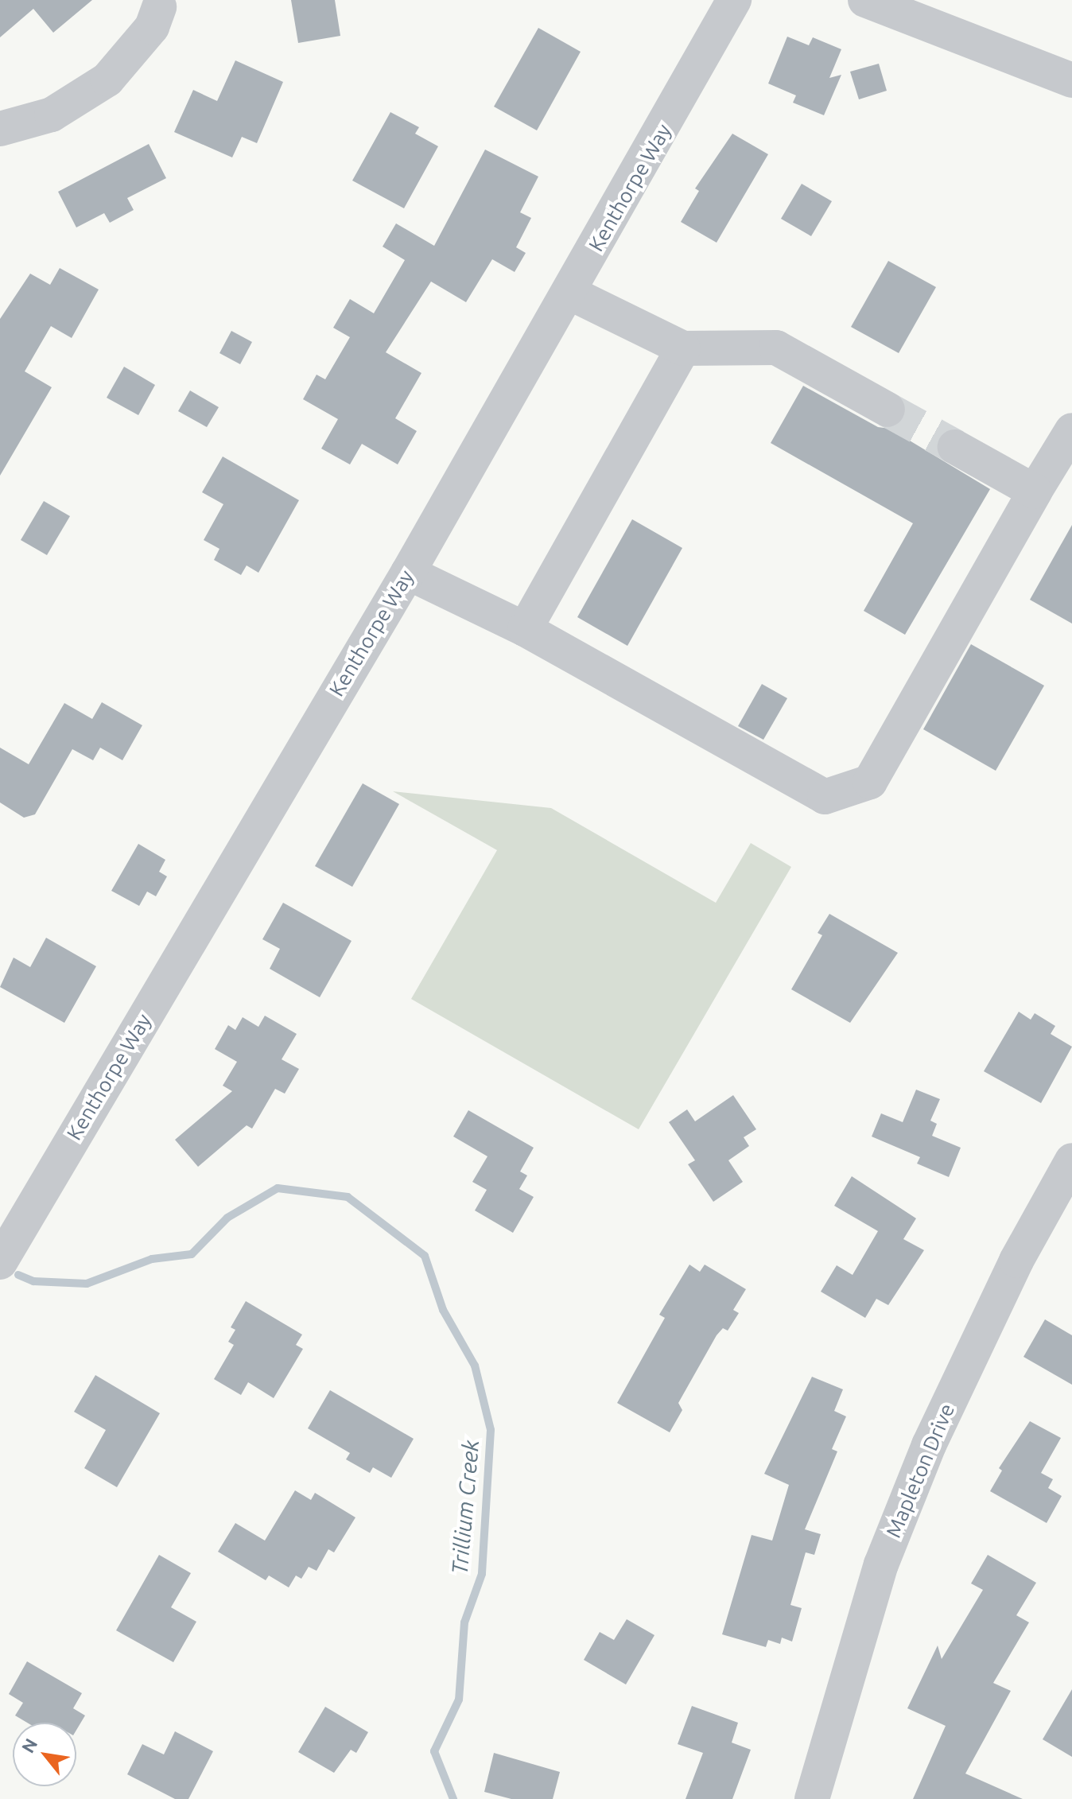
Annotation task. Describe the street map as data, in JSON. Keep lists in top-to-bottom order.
{
  "streets": {
    "street": ["Kenthorpe Way", "Mapleton Drive"]
  },
  "water": ["Trillium Creek"],
  "north": "top left"
}
